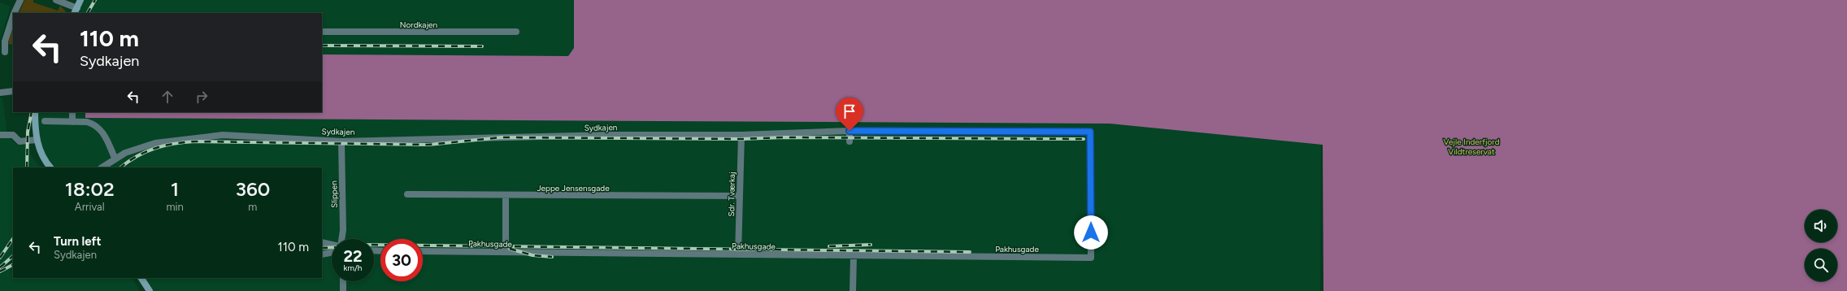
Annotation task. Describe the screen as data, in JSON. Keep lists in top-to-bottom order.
{
  "streets": {
    "street": [
      "Nordkajen",
      "Sydkajen",
      "Jeppe Jensensgade",
      "Slippen",
      "Sdr. Tværkaj",
      "Pakhusgade"
    ]
  },
  "crossings": [
    ["Sydkajen", "Slippen"],
    ["Sydkajen", "Sdr. Tværkaj"],
    ["Sydkajen", "Pakhusgade"],
    ["Jeppe Jensensgade", "Sdr. Tværkaj"],
    ["Sdr. Tværkaj", "Pakhusgade"]
  ],
  "parks": ["Vejle Inderfjord Vildtreservat"],
  "page": {
    "turn": ["110 m", "Sydkajen"],
    "eta": [
      "18:02",
      "Arrival",
      "1",
      "min",
      "360",
      "m"
    ],
    "list": [
      {
        "name": "Turn left",
        "note": "Sydkajen",
        "value": "110 m"
      }
    ],
    "speed": "22 km/h",
    "limit": "30"
  }
}
